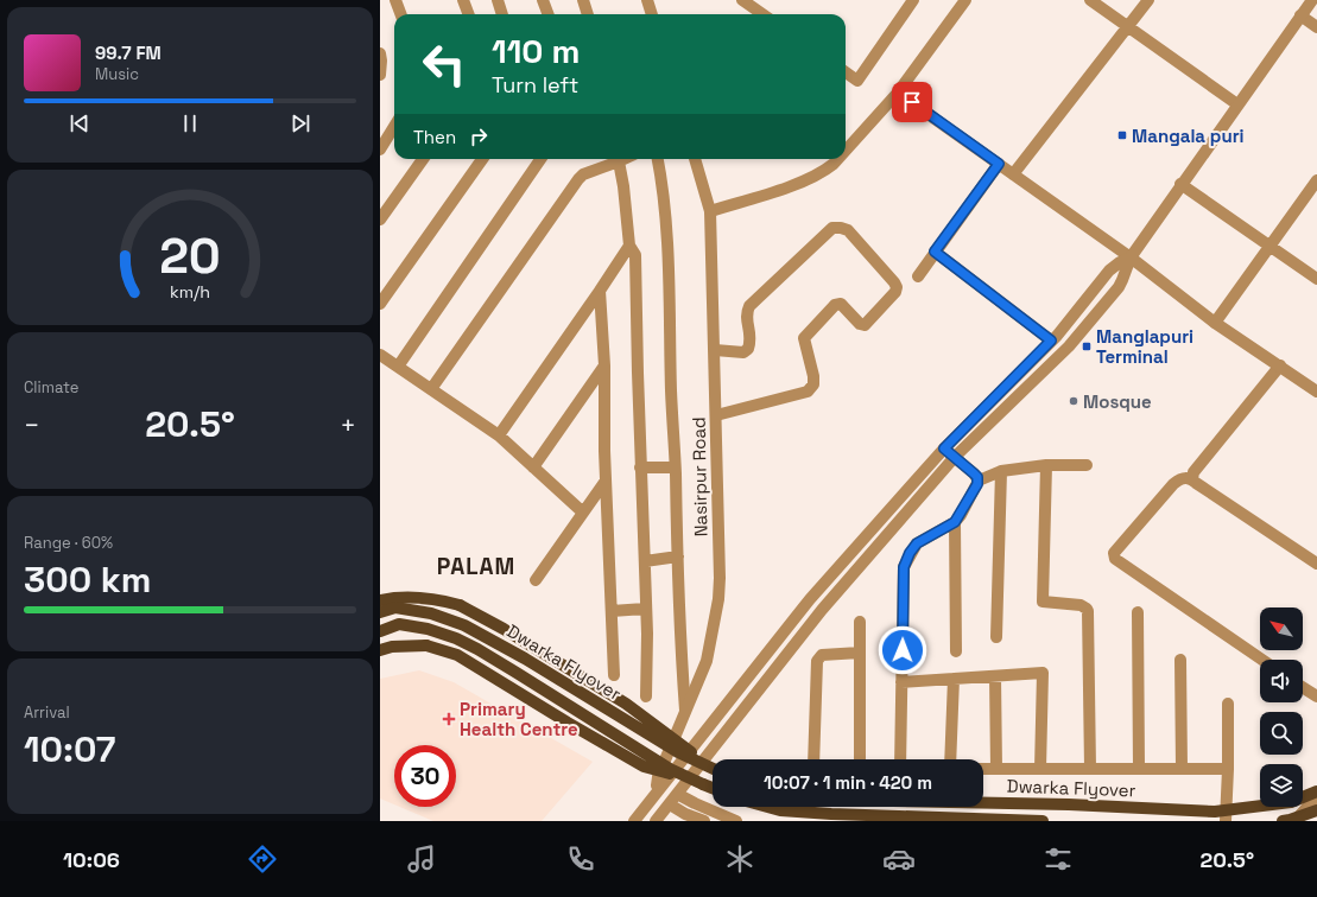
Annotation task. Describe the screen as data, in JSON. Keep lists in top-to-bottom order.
{
  "streets": {
    "main road": ["Dwarka Flyover"],
    "street": ["Nasirpur Road"]
  },
  "districts": ["PALAM"],
  "places": {
    "transit": ["Mangala puri", "Manglapuri Terminal"],
    "other": ["Mosque"],
    "health": ["Primary Health Centre"]
  },
  "north": "top left",
  "page": {
    "turn": ["110 m", "Turn left"],
    "song": ["99.7 FM", "Music"],
    "then": "Then",
    "tile": [
      "Climate",
      ["Range · 60%", "300 km"],
      ["Arrival", "10:07"]
    ],
    "heat": ["−", "20.5°", "+"],
    "limit": "30",
    "trip": "10:07 · 1 min · 420 m",
    "tabs": ["10:06", "20.5°"],
    "gauge": ["20", "km/h"]
  }
}
